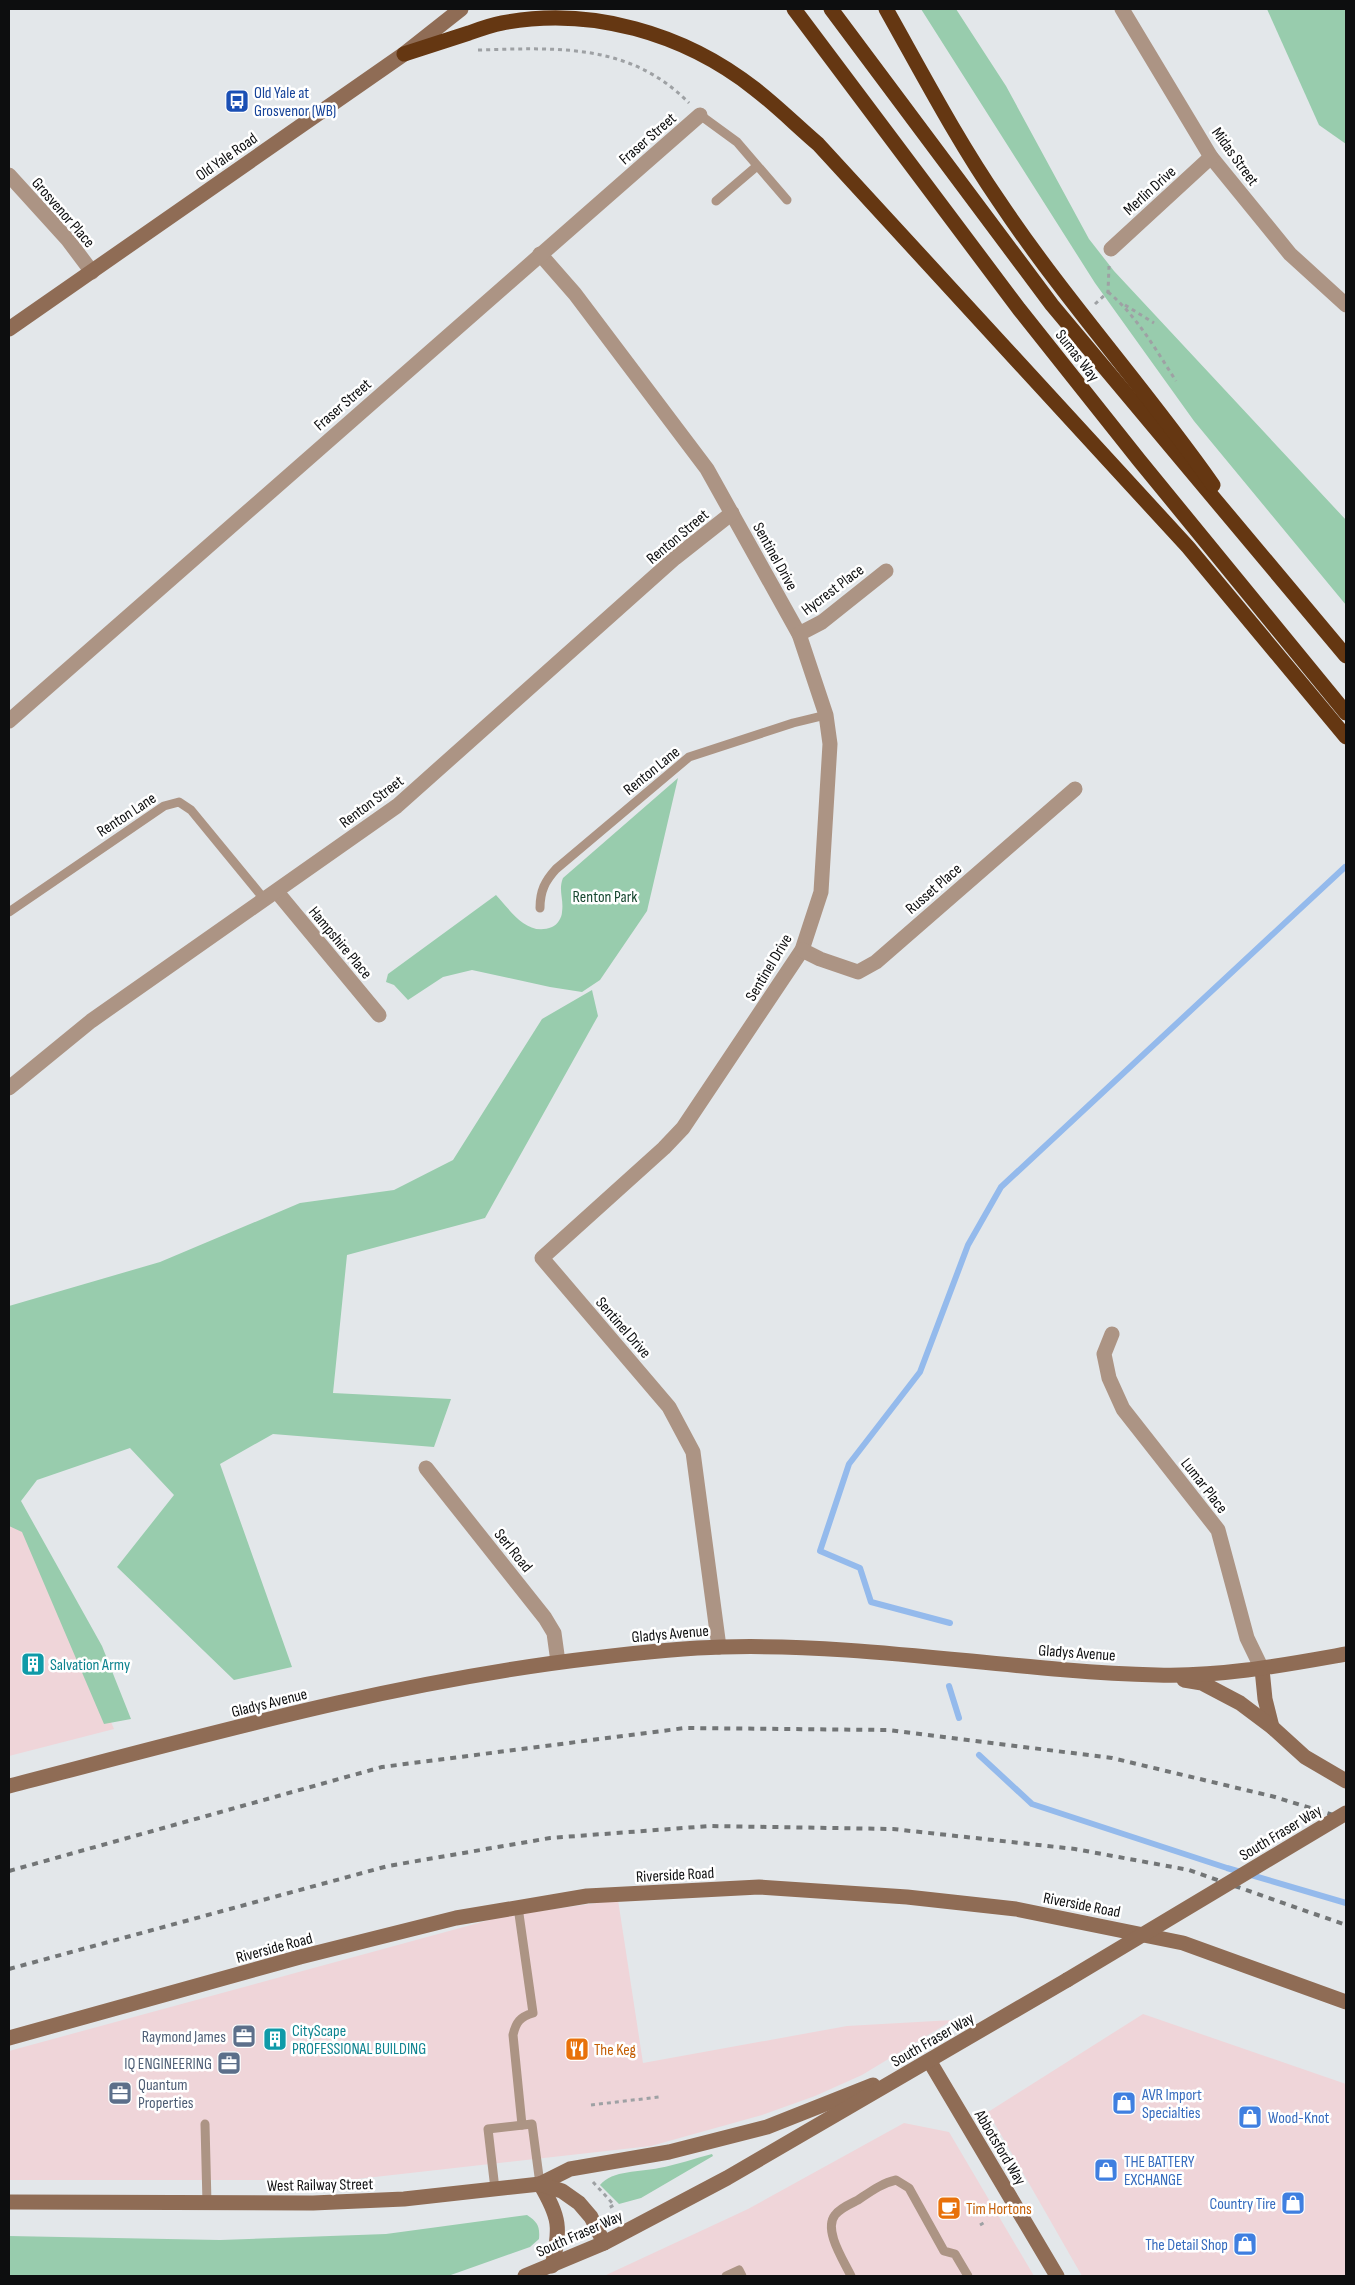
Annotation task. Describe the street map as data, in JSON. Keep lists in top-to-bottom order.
{
  "streets": {
    "highway": ["Sumas Way"],
    "street": [
      "Fraser Street",
      "Old Yale Road",
      "Midas Street",
      "Merlin Drive",
      "Grosvenor Place",
      "Renton Street",
      "Sentinel Drive",
      "Hycrest Place",
      "Russet Place",
      "Hampshire Place",
      "Lumar Place",
      "Serl Road",
      "Gladys Avenue",
      "South Fraser Way",
      "Riverside Road",
      "Abbotsford Way",
      "West Railway Street"
    ],
    "lane": ["Renton Lane"]
  },
  "crossings": [
    ["Fraser Street", "Sentinel Drive"],
    ["Old Yale Road", "Grosvenor Place"],
    ["Midas Street", "Merlin Drive"],
    ["Renton Street", "Sentinel Drive"],
    ["Renton Street", "Renton Lane"],
    ["Renton Street", "Hampshire Place"],
    ["Sentinel Drive", "Hycrest Place"],
    ["Sentinel Drive", "Renton Lane"],
    ["Sentinel Drive", "Russet Place"],
    ["Sentinel Drive", "Gladys Avenue"],
    ["Renton Lane", "Hampshire Place"],
    ["Lumar Place", "Gladys Avenue"],
    ["Serl Road", "Gladys Avenue"],
    ["South Fraser Way", "Abbotsford Way"],
    ["South Fraser Way", "West Railway Street"]
  ],
  "parks": ["Renton Park"],
  "places": {
    "bus stop": ["Old Yale at Grosvenor (WB)"],
    "building": ["Salvation Army", "CityScape PROFESSIONAL BUILDING"],
    "office": ["Raymond James", "IQ ENGINEERING", "Quantum Properties"],
    "restaurant": ["The Keg"],
    "shop": [
      "AVR Import Specialties",
      "Wood-Knot",
      "THE BATTERY EXCHANGE",
      "Country Tire",
      "The Detail Shop"
    ],
    "cafe": ["Tim Hortons"]
  }
}
